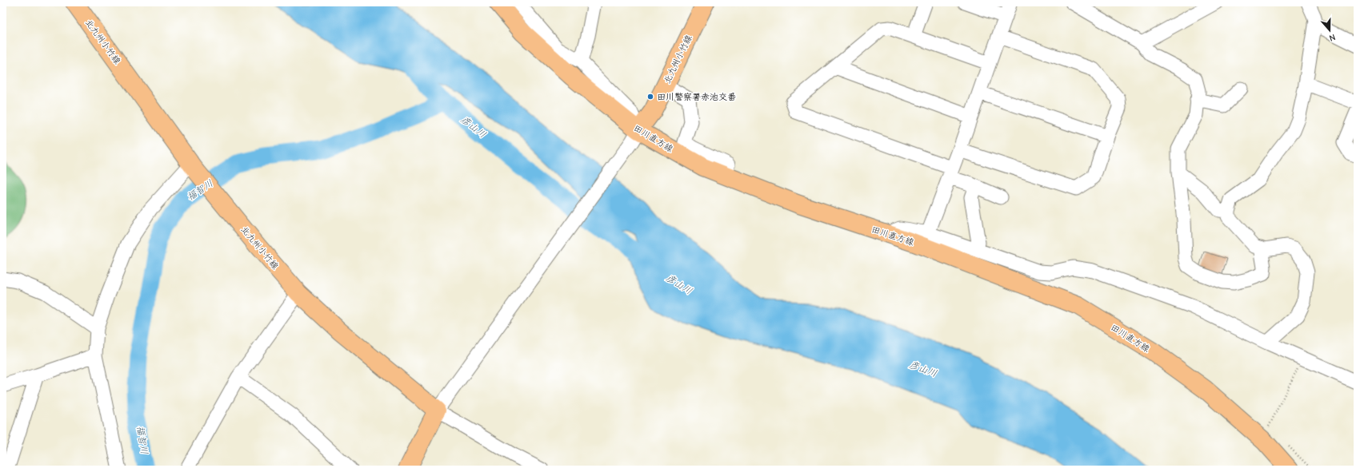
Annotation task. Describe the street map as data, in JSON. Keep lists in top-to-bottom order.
{
  "streets": {
    "main road": ["北九州小竹線", "田川直方線"]
  },
  "crossings": [
    ["北九州小竹線", "田川直方線"]
  ],
  "water": ["彦山川", "福智川"],
  "places": ["田川警察署赤池交番"],
  "north": "bottom"
}
